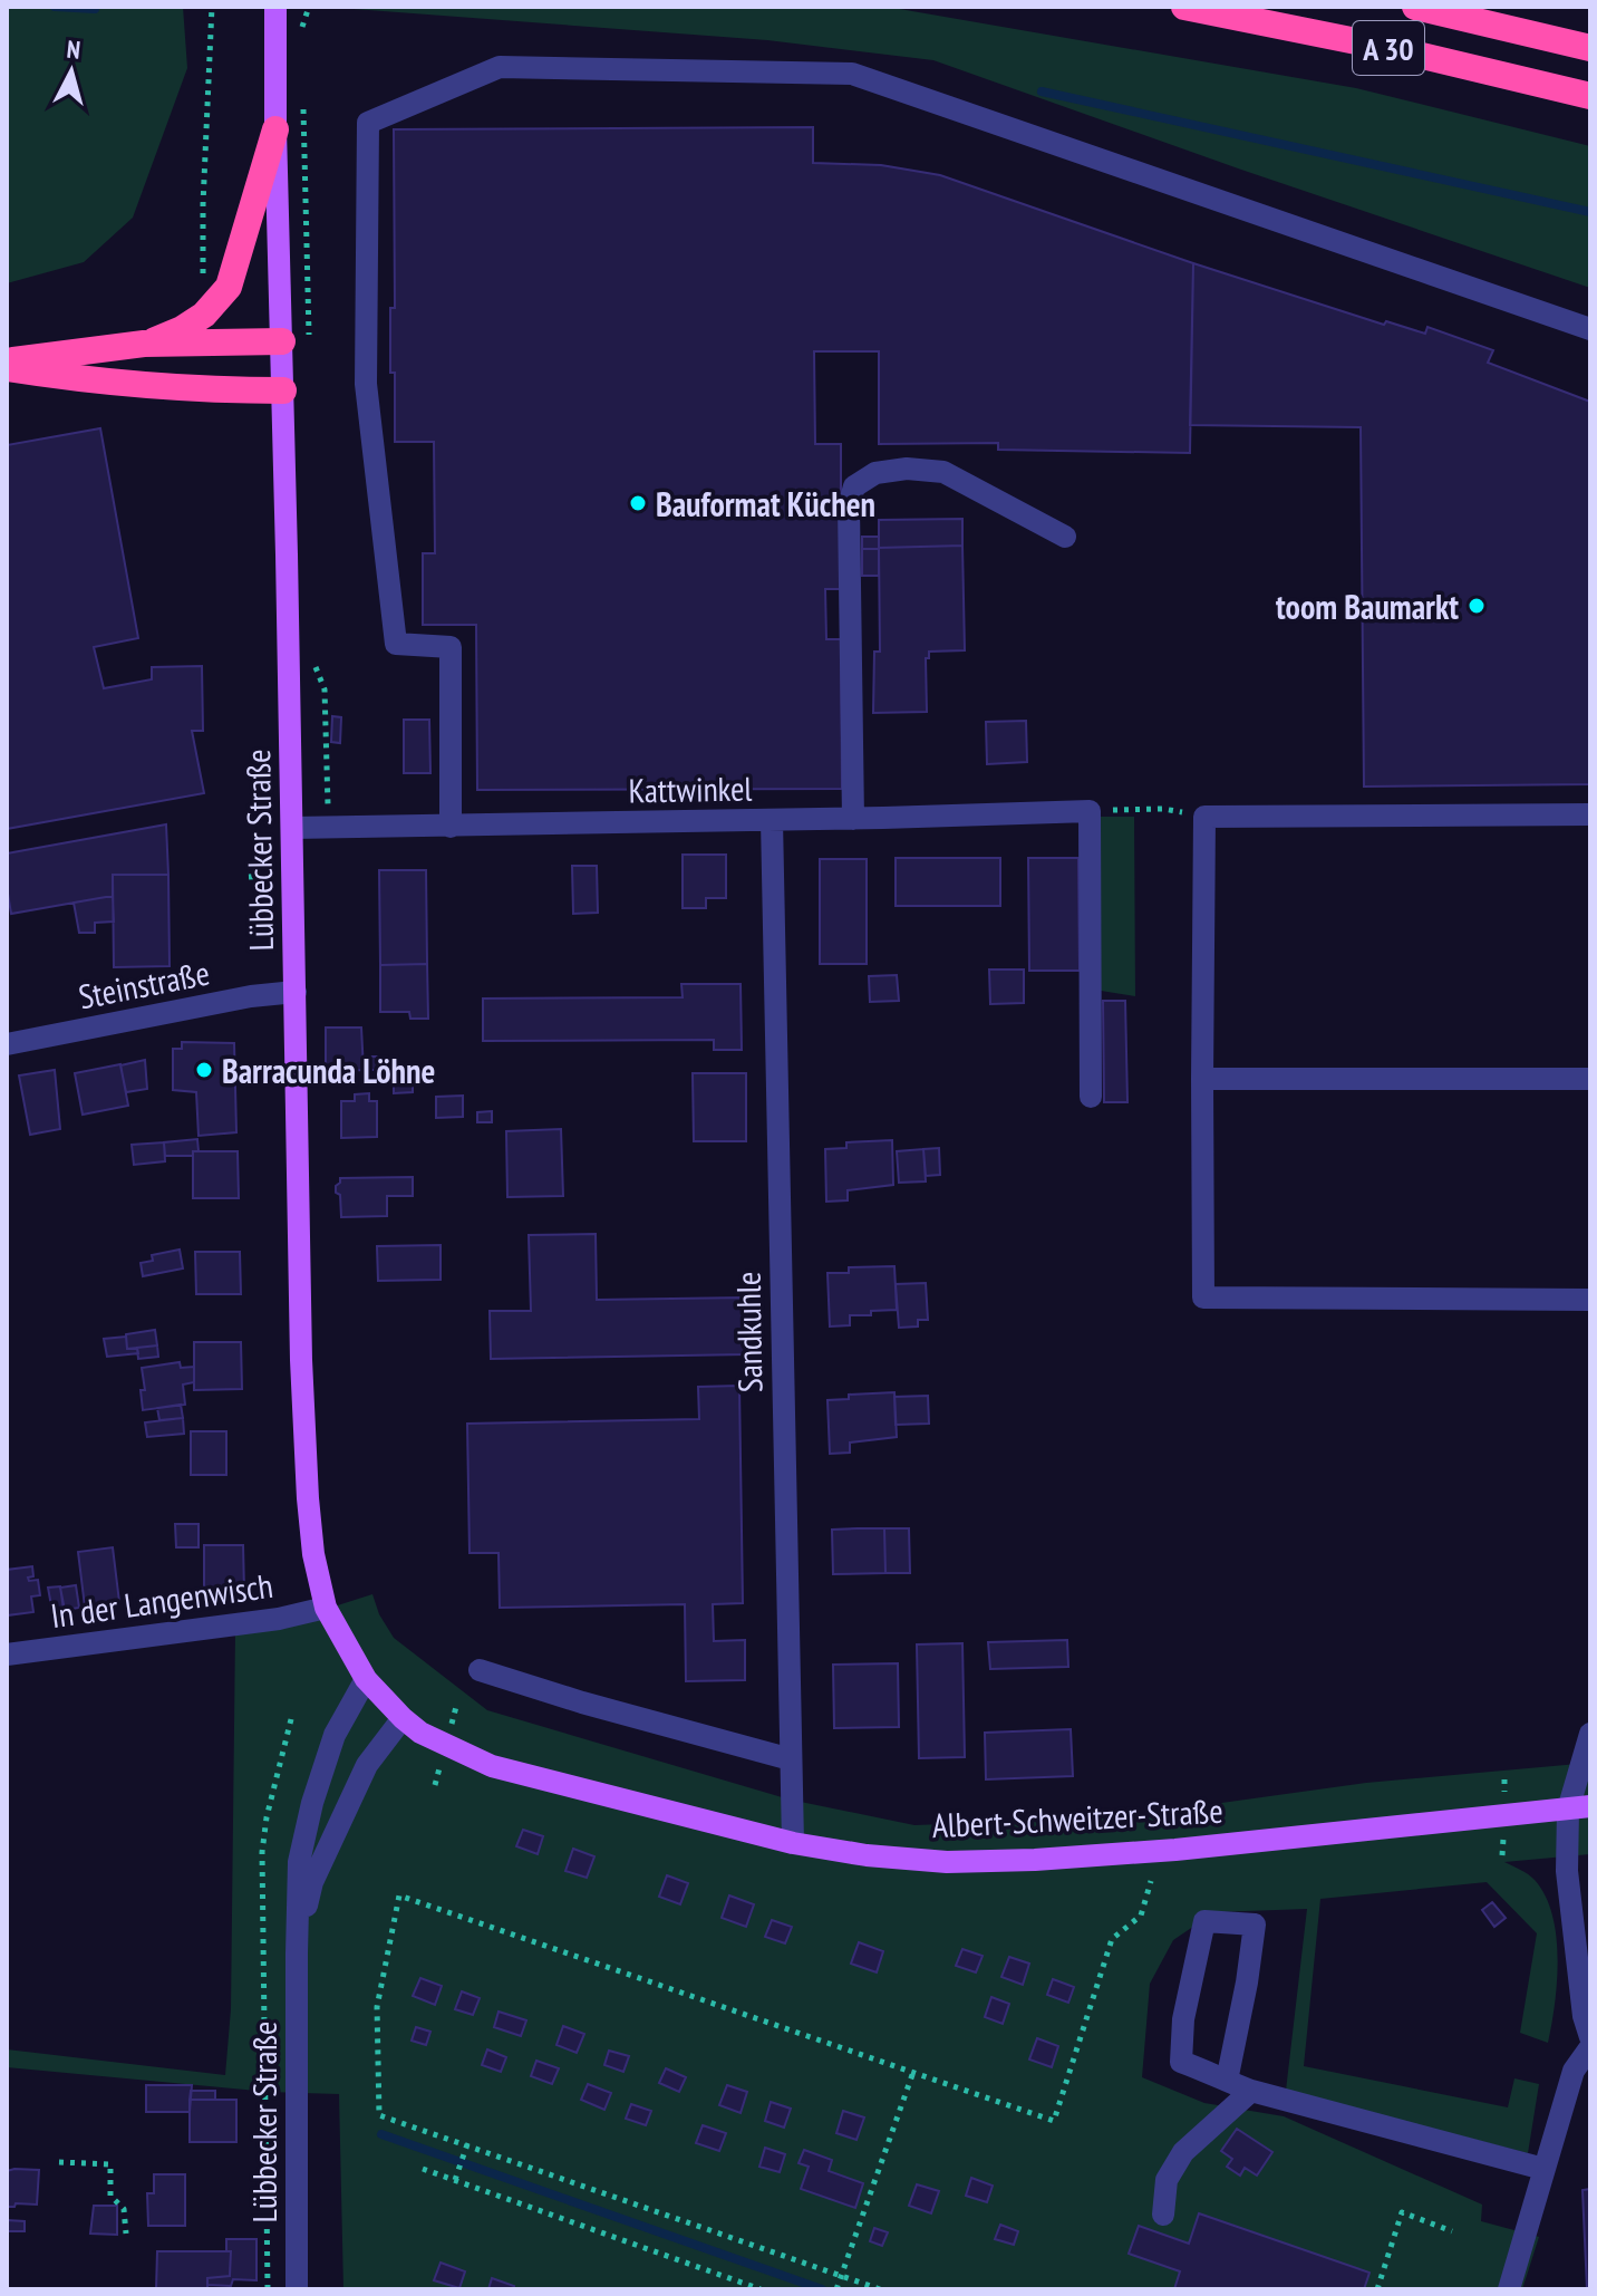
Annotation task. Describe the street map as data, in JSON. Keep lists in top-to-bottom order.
{
  "streets": {
    "highway": ["A 30"],
    "main road": ["Lübbecker Straße", "Albert-Schweitzer-Straße"],
    "street": [
      "Kattwinkel",
      "Steinstraße",
      "Sandkuhle",
      "In der Langenwisch"
    ]
  },
  "crossings": [
    ["Kattwinkel", "Lübbecker Straße"],
    ["Kattwinkel", "Sandkuhle"],
    ["Lübbecker Straße", "Steinstraße"],
    ["Lübbecker Straße", "In der Langenwisch"],
    ["Lübbecker Straße", "Albert-Schweitzer-Straße"],
    ["Sandkuhle", "Albert-Schweitzer-Straße"]
  ],
  "places": ["Bauformat Küchen", "toom Baumarkt", "Barracunda Löhne"],
  "north": "top"
}
